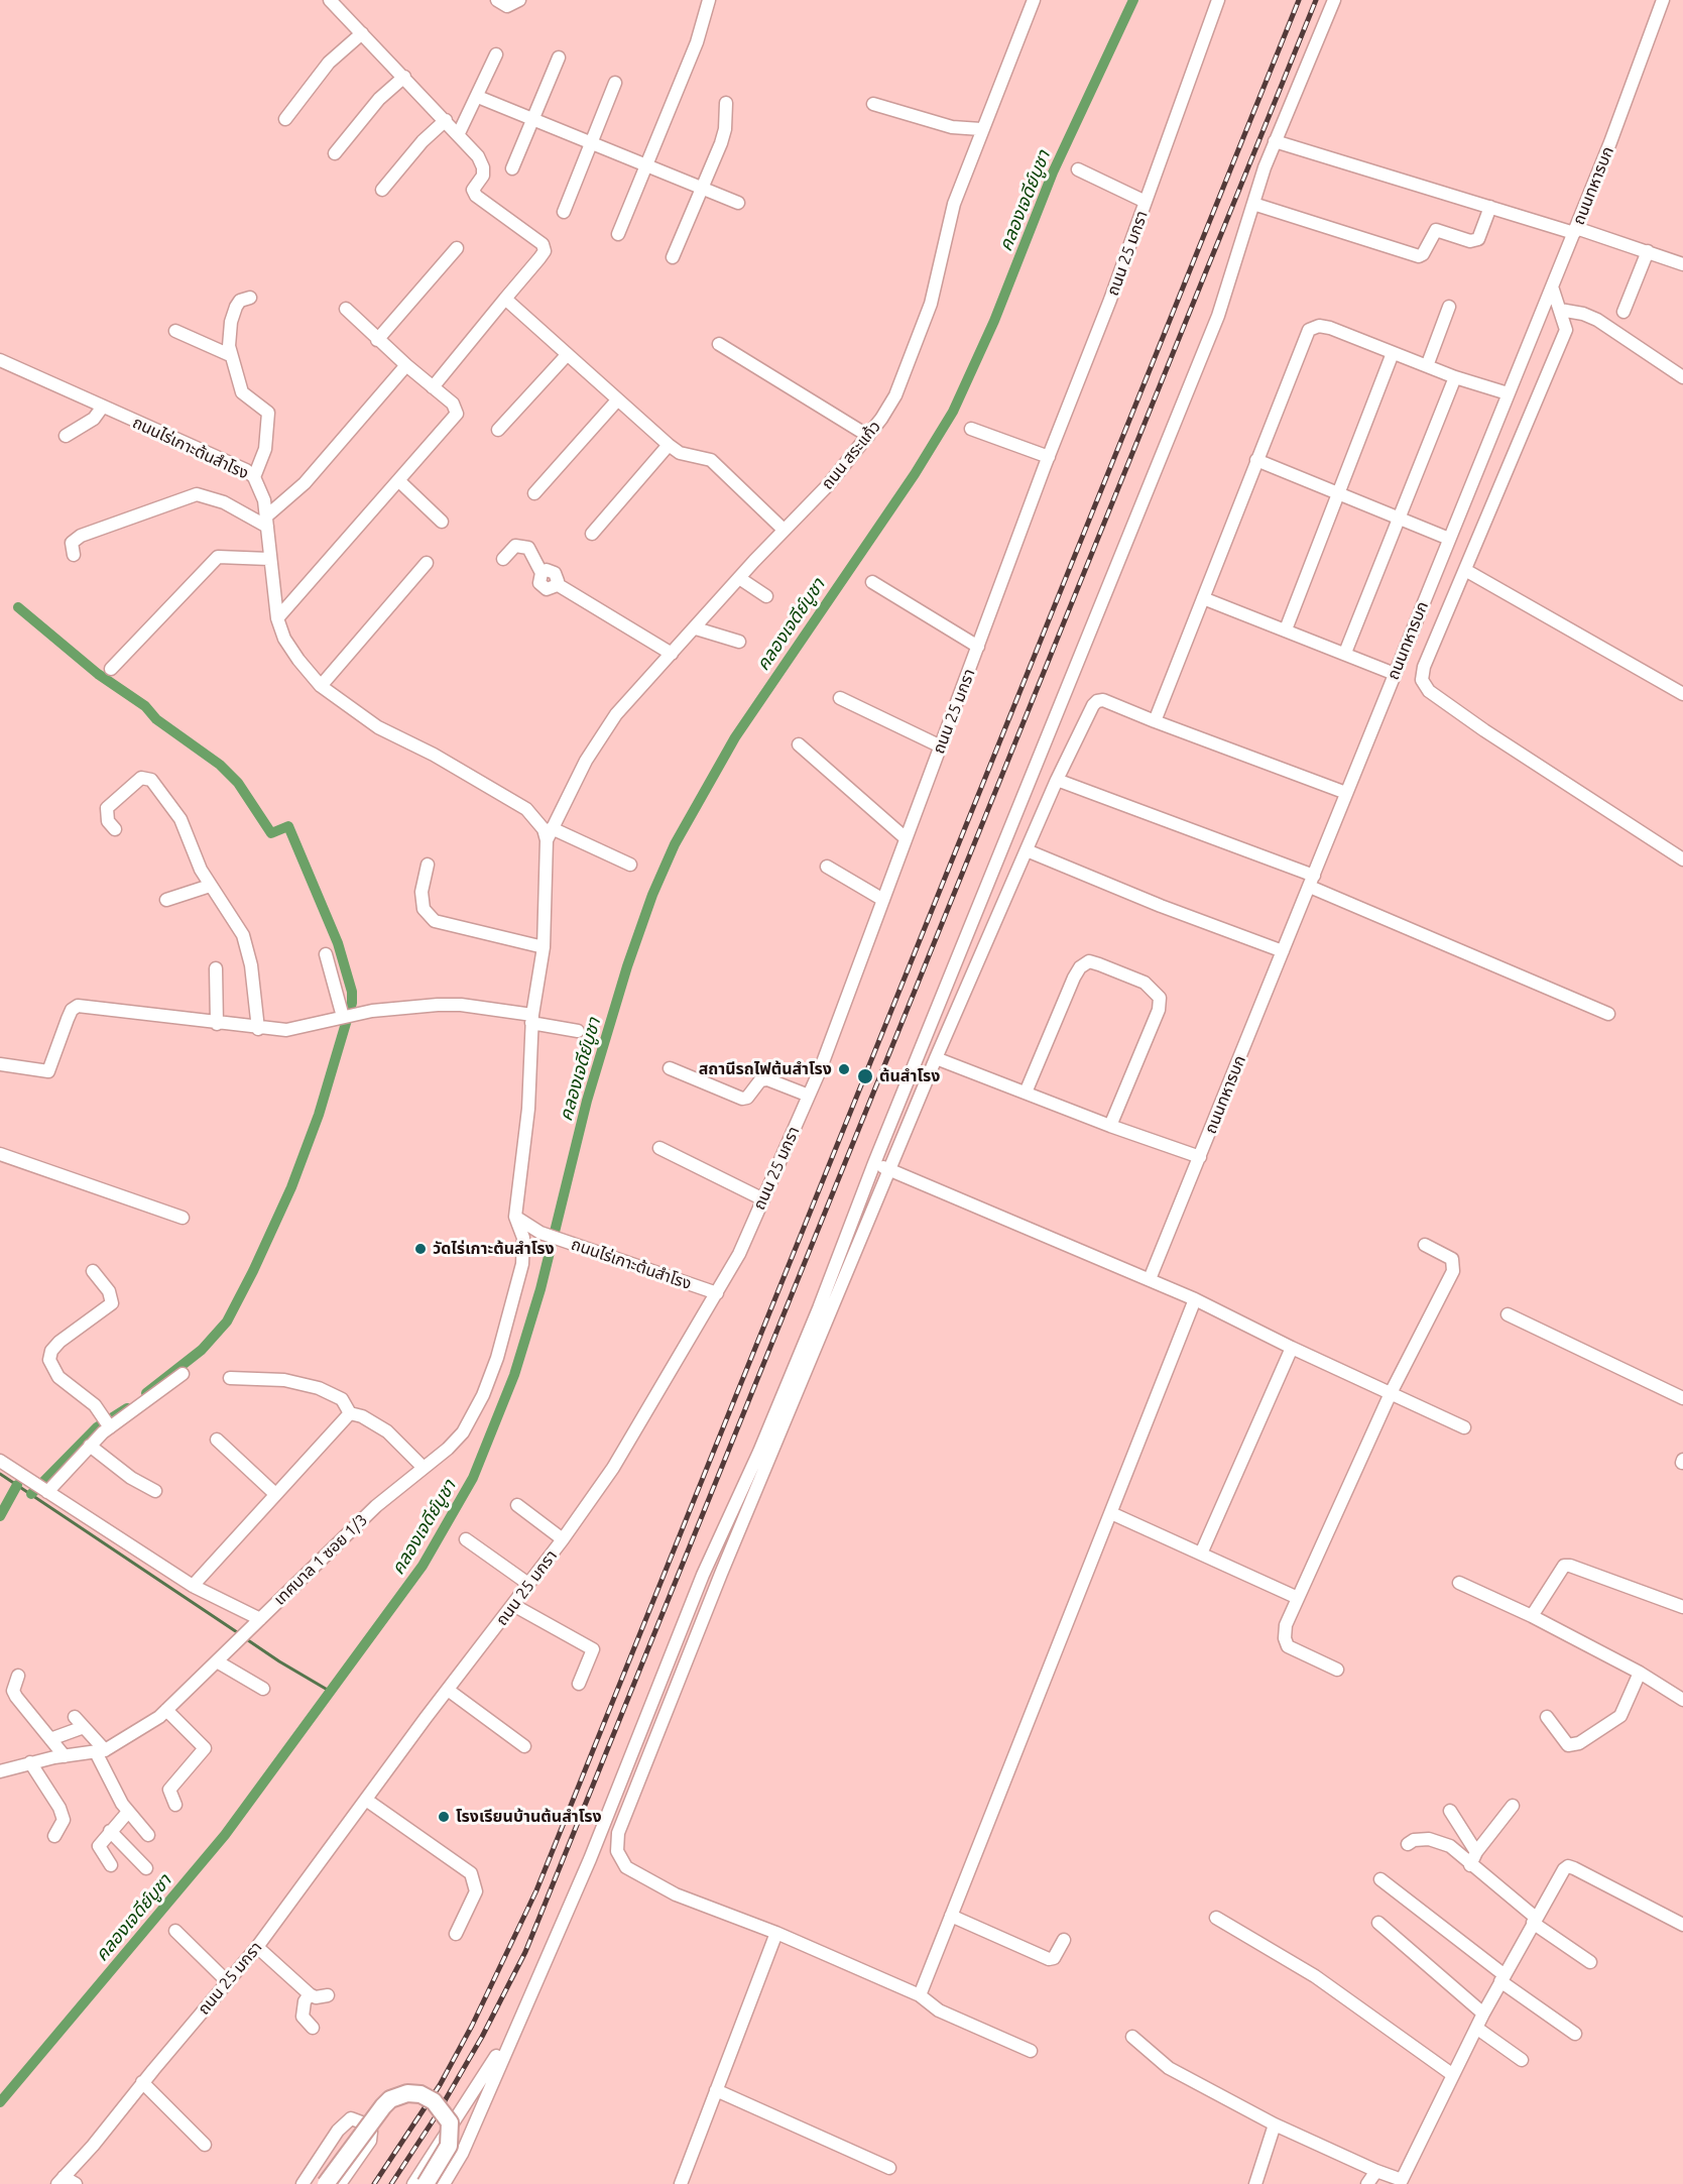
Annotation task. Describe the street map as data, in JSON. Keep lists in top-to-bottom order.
{
  "streets": {
    "street": [
      "ถนนทหารบก",
      "ถนน 25 มกรา",
      "ถนนไร่เกาะต้นสำโรง",
      "ถนน สระแก้ว",
      "เทศบาล 1 ซอย 1/3"
    ]
  },
  "crossings": [
    ["ถนน 25 มกรา", "ถนนไร่เกาะต้นสำโรง"],
    ["ถนนไร่เกาะต้นสำโรง", "ถนน สระแก้ว"],
    ["ถนนไร่เกาะต้นสำโรง", "เทศบาล 1 ซอย 1/3"]
  ],
  "water": ["คลองเจดีย์บูชา"],
  "places": [
    "สถานีรถไฟต้นสำโรง",
    "ต้นสำโรง",
    "วัดไร่เกาะต้นสำโรง",
    "โรงเรียนบ้านต้นสำโรง"
  ]
}
